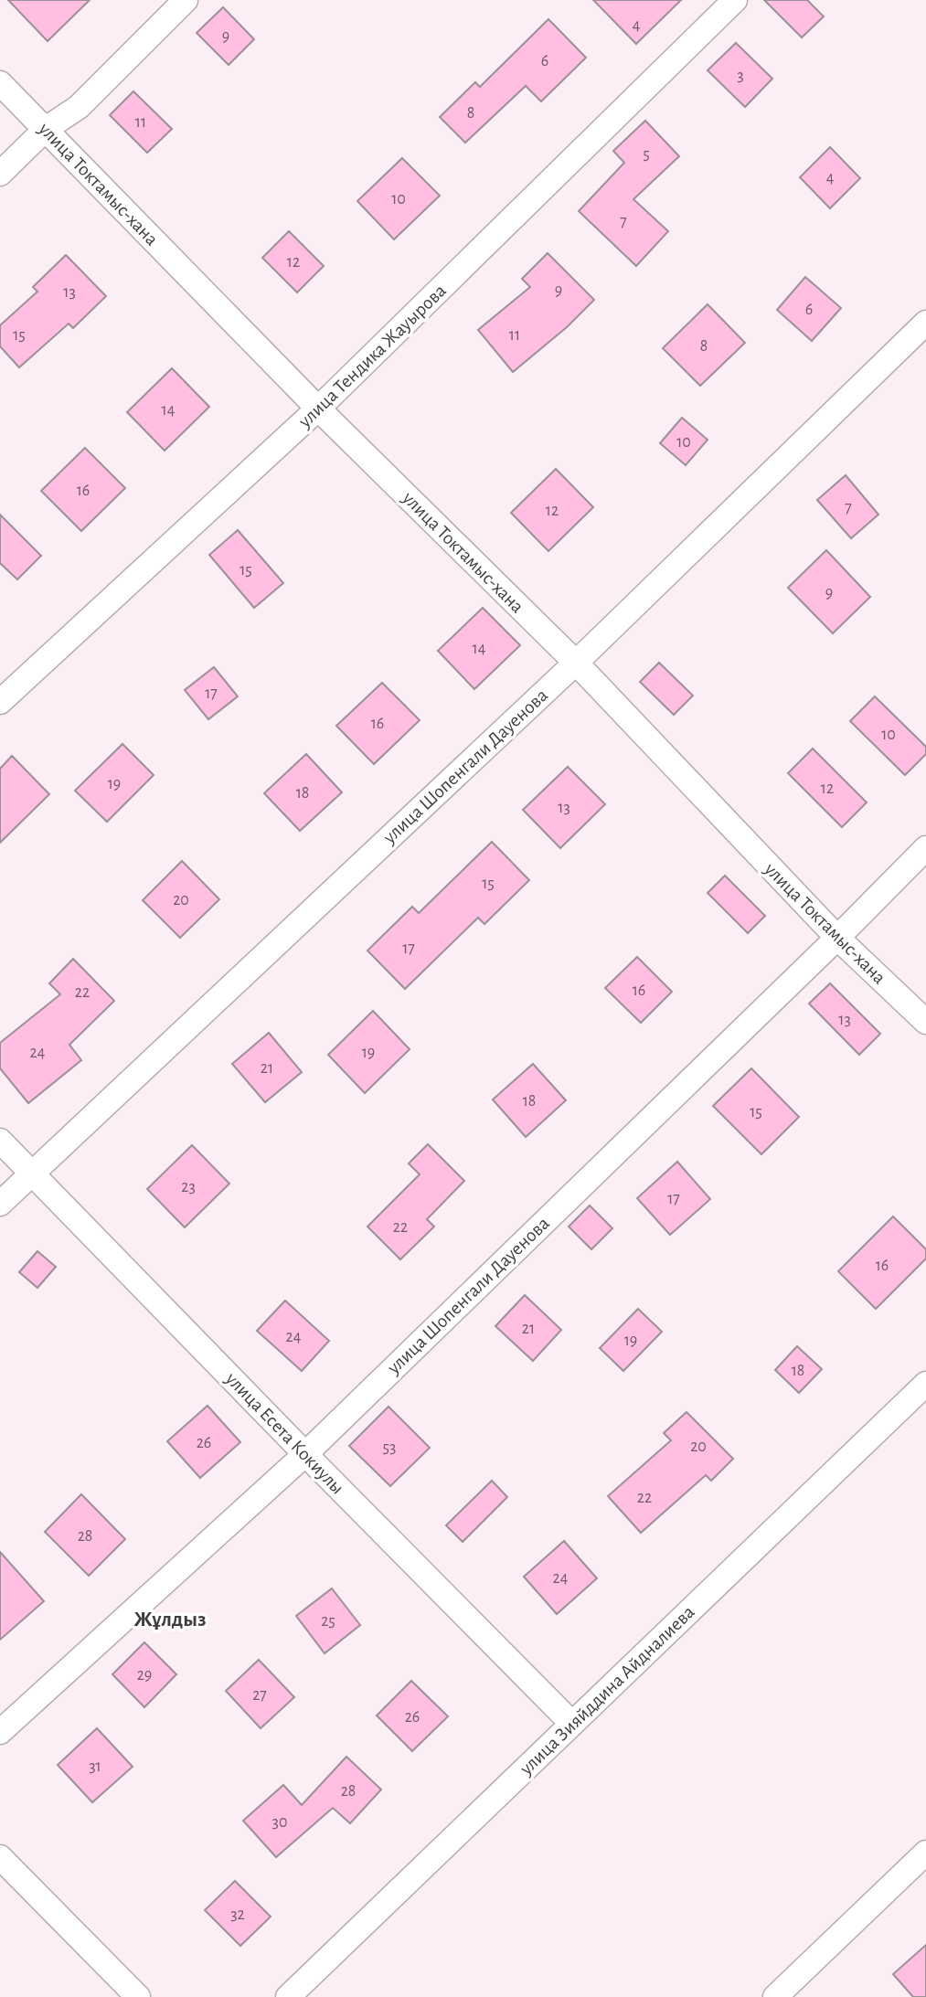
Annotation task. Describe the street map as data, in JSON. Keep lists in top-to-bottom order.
{
  "streets": {
    "street": [
      "улица Токтамыс-хана",
      "улица Тендика Жауырова",
      "улица Шопенгали Дауенова",
      "улица Есета Кокиулы",
      "улица Зияйддина Айдналиева"
    ]
  },
  "crossings": [
    ["улица Токтамыс-хана", "улица Тендика Жауырова"],
    ["улица Токтамыс-хана", "улица Шопенгали Дауенова"],
    ["улица Шопенгали Дауенова", "улица Есета Кокиулы"],
    ["улица Есета Кокиулы", "улица Зияйддина Айдналиева"]
  ],
  "districts": ["Жұлдыз"],
  "house_numbers": [
    "4",
    "9",
    "6",
    "3",
    "8",
    "11",
    "5",
    "4",
    "10",
    "7",
    "12",
    "9",
    "13",
    "6",
    "15",
    "11",
    "8",
    "14",
    "10",
    "16",
    "7",
    "12",
    "15",
    "9",
    "14",
    "17",
    "16",
    "10",
    "19",
    "12",
    "18",
    "13",
    "15",
    "20",
    "17",
    "16",
    "22",
    "13",
    "24",
    "19",
    "21",
    "18",
    "15",
    "23",
    "17",
    "22",
    "16",
    "21",
    "24",
    "19",
    "18",
    "26",
    "20",
    "53",
    "22",
    "28",
    "24",
    "25",
    "29",
    "27",
    "26",
    "31",
    "28",
    "30",
    "32"
  ]
}
